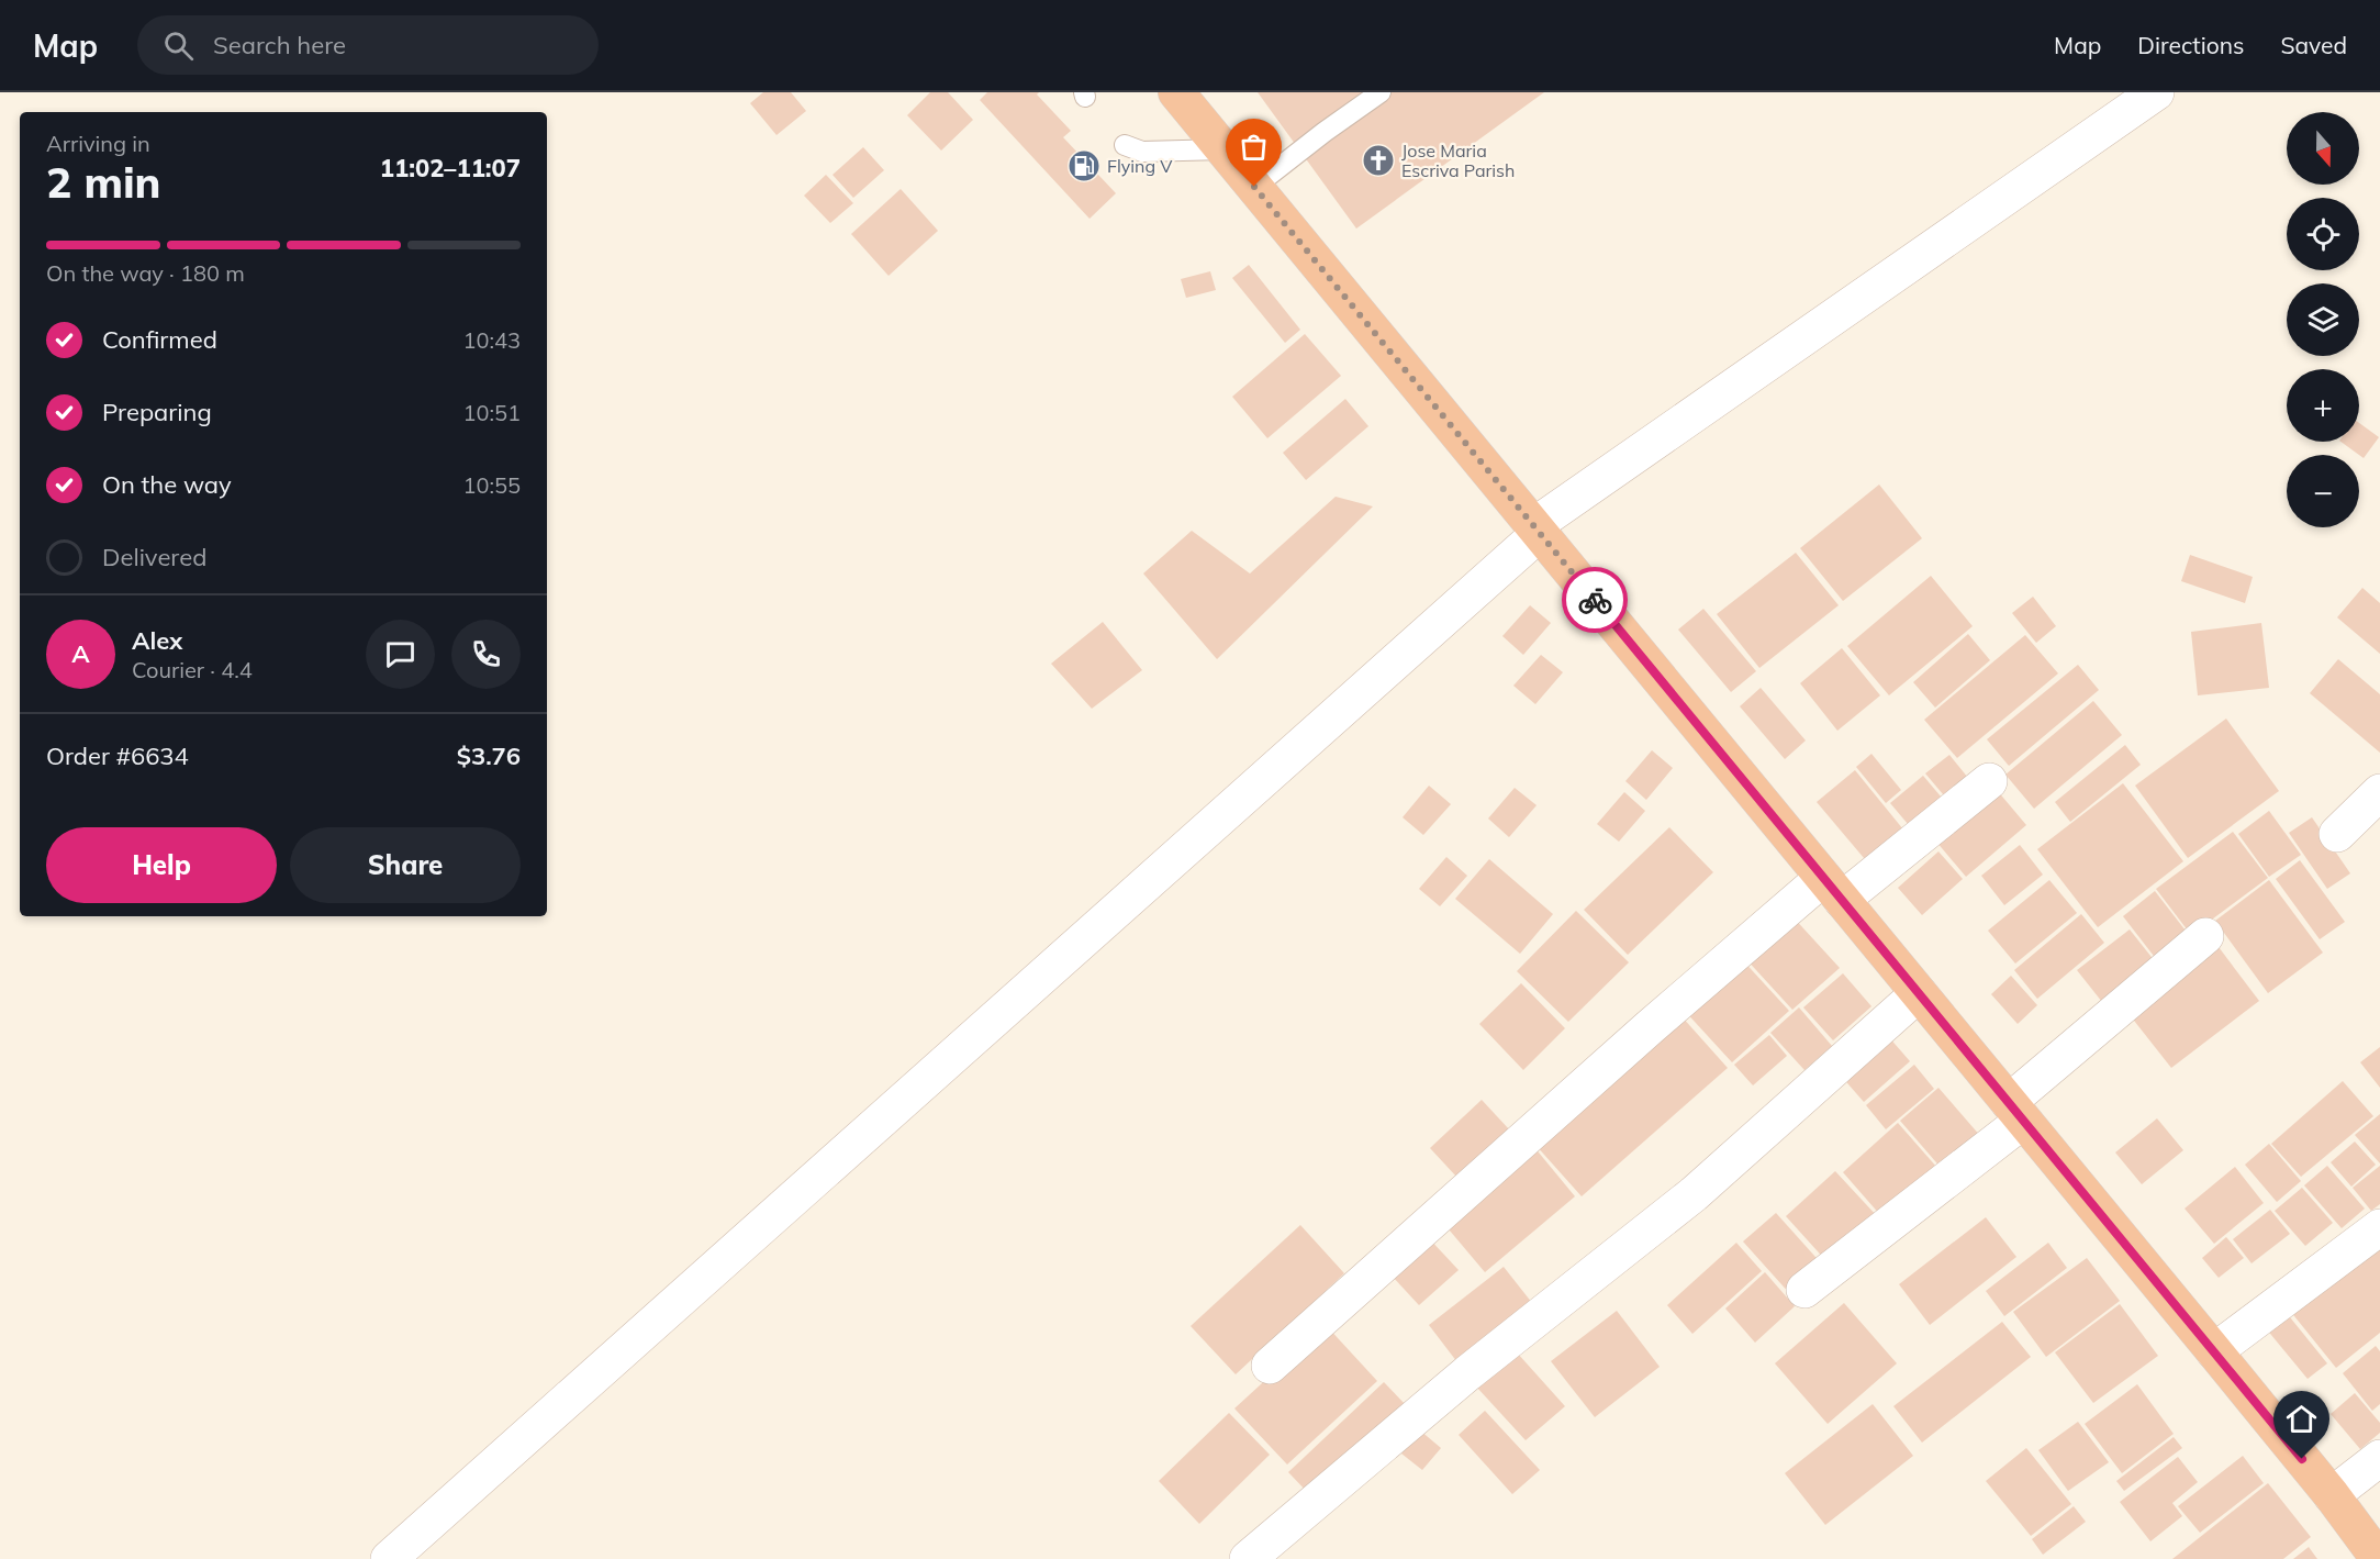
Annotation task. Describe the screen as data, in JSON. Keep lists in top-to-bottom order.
{
  "places": {
    "church": ["Jose Maria Escriva Parish"],
    "fuel station": ["Flying V"]
  },
  "north": "bottom",
  "page": {
    "header": "Map",
    "search": "Search here",
    "nav": ["Map", "Directions", "Saved"],
    "map_buttons": ["+", "−"],
    "heading": ["2 min", "Arriving in", "11:02–11:07"],
    "panel": [
      "Alex",
      "Courier · 4.4",
      "Order #6634",
      "$3.76"
    ],
    "bar": "On the way · 180 m",
    "list": [
      ["Confirmed", "10:43"],
      ["Preparing", "10:51"],
      ["On the way", "10:55"],
      "Delivered"
    ],
    "round": "A",
    "buttons": ["Help", "Share"]
  }
}
